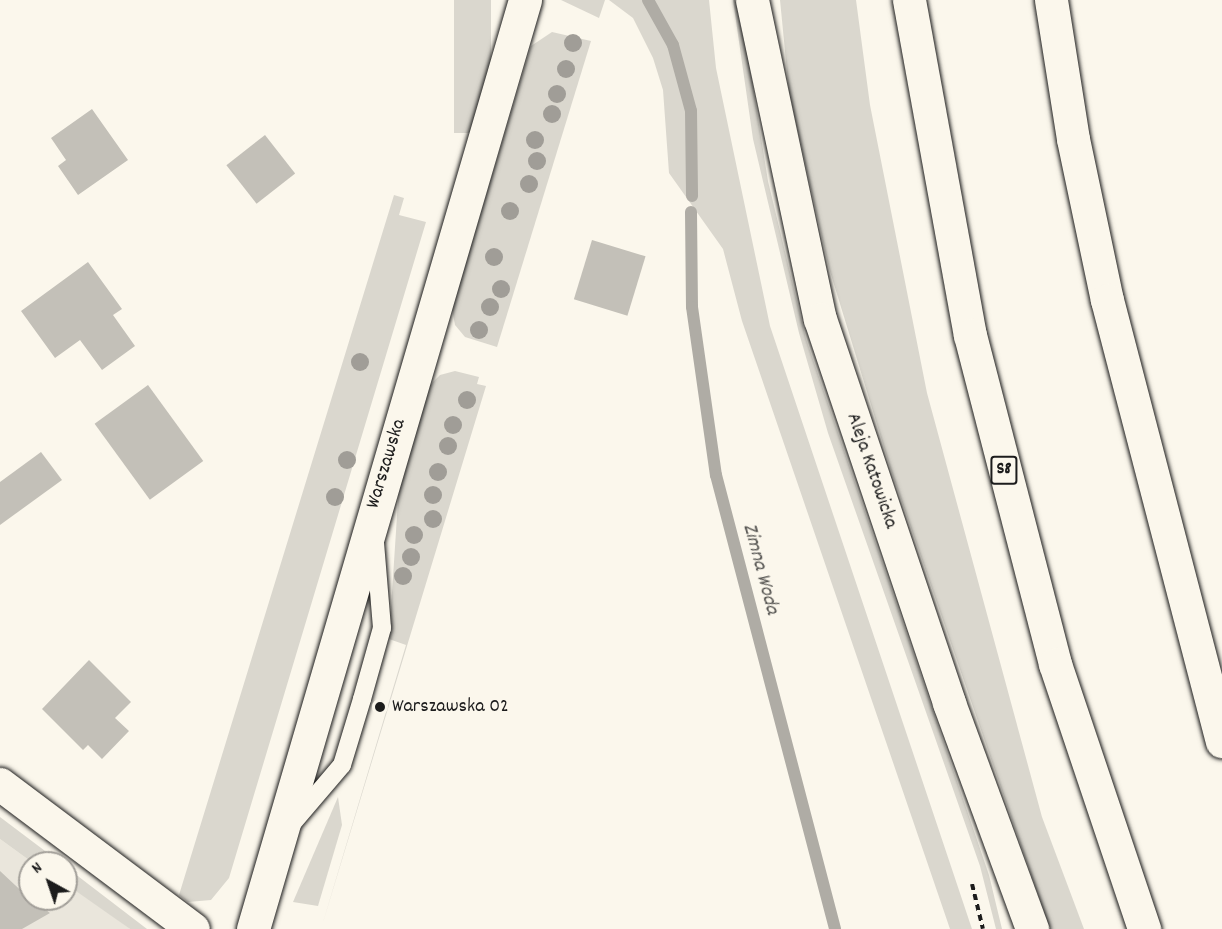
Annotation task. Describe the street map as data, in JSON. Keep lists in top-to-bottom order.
{
  "streets": {
    "main road": ["Warszawska", "S8", "Aleja Katowicka"]
  },
  "water": ["Zimna Woda"],
  "places": ["Warszawska 02"],
  "north": "top left"
}
